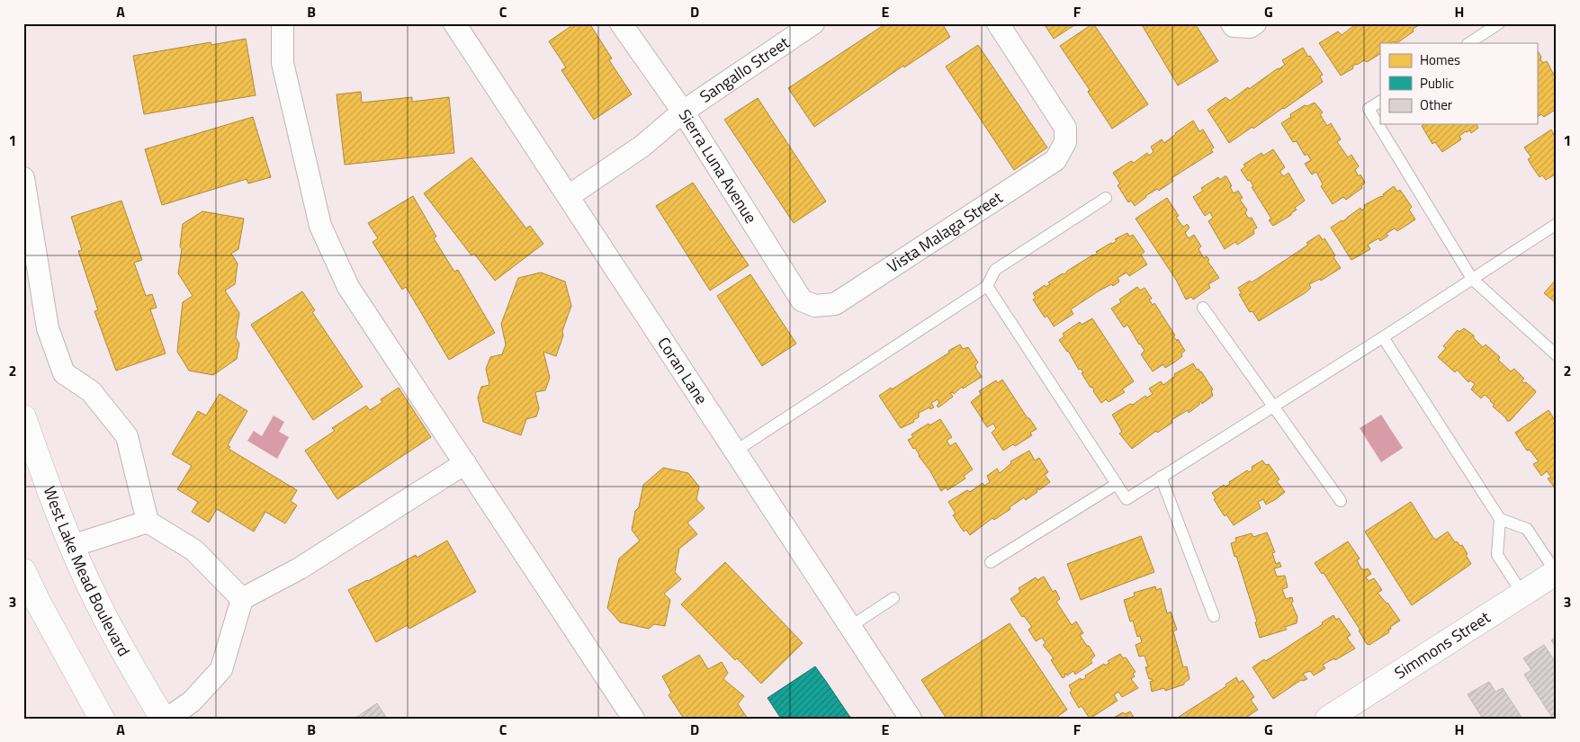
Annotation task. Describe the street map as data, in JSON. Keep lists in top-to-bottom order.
{
  "streets": {
    "main road": ["West Lake Mead Boulevard", "Simmons Street"],
    "street": [
      "Sangallo Street",
      "Sierra Luna Avenue",
      "Vista Malaga Street",
      "Coran Lane"
    ]
  },
  "crossings": [
    ["Sangallo Street", "Sierra Luna Avenue"],
    ["Sangallo Street", "Coran Lane"],
    ["Sierra Luna Avenue", "Vista Malaga Street"]
  ],
  "legend": ["Homes", "Public", "Other"],
  "grid": {
    "columns": [
      "A",
      "B",
      "C",
      "D",
      "E",
      "F",
      "G",
      "H"
    ],
    "rows": ["1", "2", "3"]
  }
}
